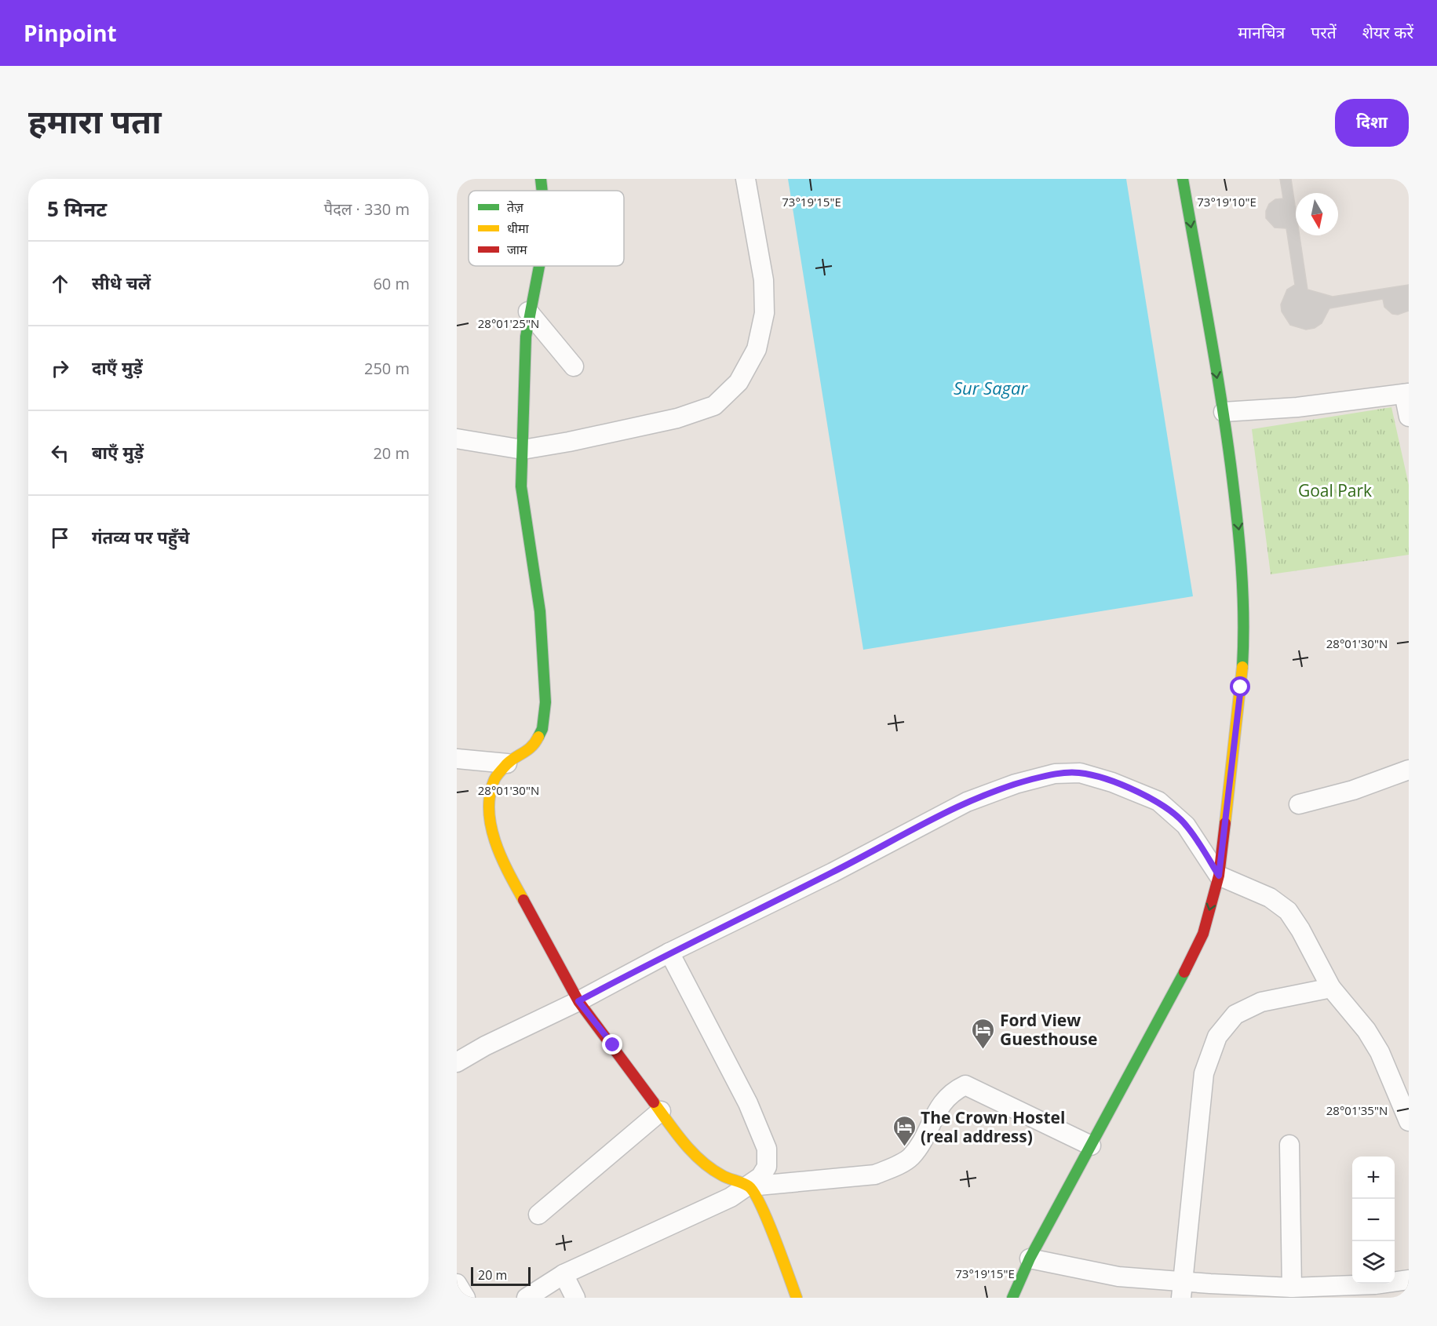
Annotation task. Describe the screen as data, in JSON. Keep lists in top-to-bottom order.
{
  "water": ["Sur Sagar"],
  "parks": ["Goal Park"],
  "places": {
    "hotel": ["Ford View Guesthouse", "The Crown Hostel (real address)"]
  },
  "legend": ["तेज़", "धीमा", "जाम"],
  "scale_bar": "20 m",
  "north": "bottom",
  "page": {
    "header": "Pinpoint",
    "nav": ["मानचित्र", "परतें", "शेयर करें"],
    "title": "हमारा पता",
    "buttons": "दिशा",
    "heading": ["5 मिनट", "पैदल · 330 m"],
    "list": [
      ["सीधे चलें", "60 m"],
      ["दाएँ मुड़ें", "250 m"],
      ["बाएँ मुड़ें", "20 m"],
      "गंतव्य पर पहुँचे"
    ],
    "map_buttons": ["+", "−"],
    "scale": "20 m"
  },
  "coordinates": [
    "73°19'15\"E",
    "73°19'10\"E",
    "28°01'25\"N",
    "28°01'30\"N",
    "28°01'35\"N"
  ]
}
